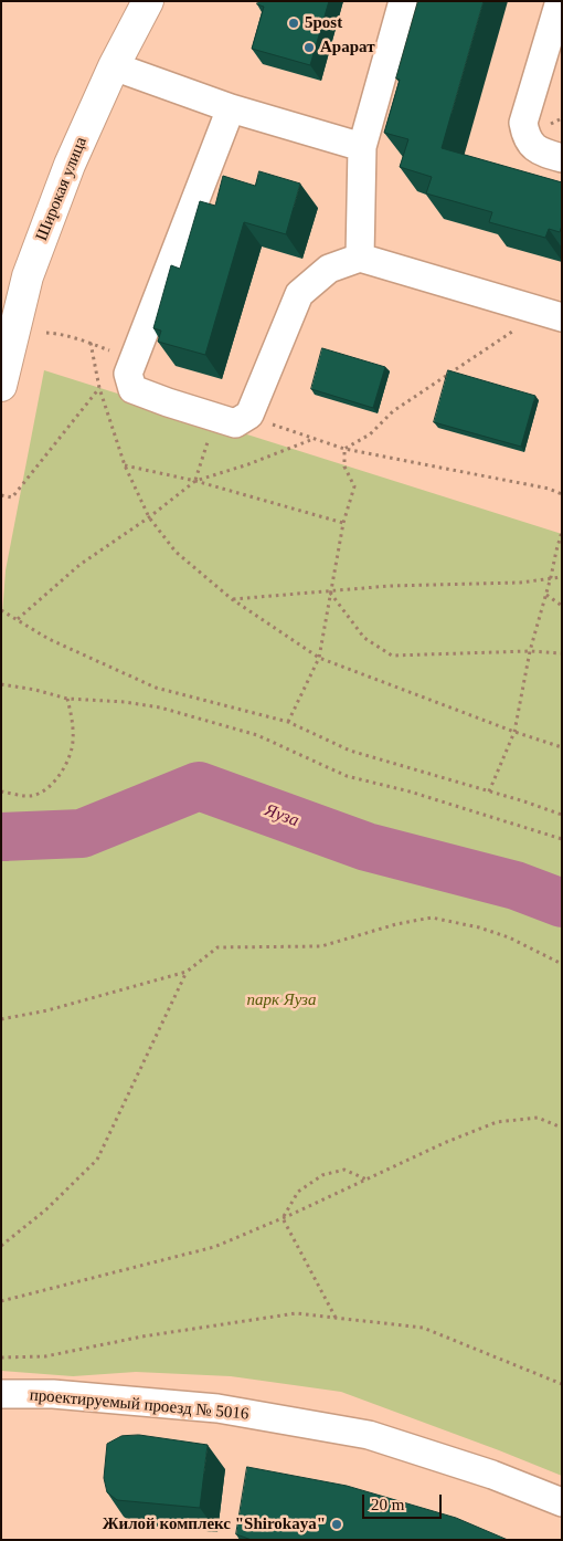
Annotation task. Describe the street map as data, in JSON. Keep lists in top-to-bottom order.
{
  "streets": {
    "main road": ["Широкая улица"],
    "street": ["проектируемый проезд № 5016"]
  },
  "water": ["Яуза"],
  "parks": ["парк Яуза"],
  "places": ["5post", "Арарат", "Жилой комплекс \"Shirokaya\""],
  "scale_bar": "20 m"
}
